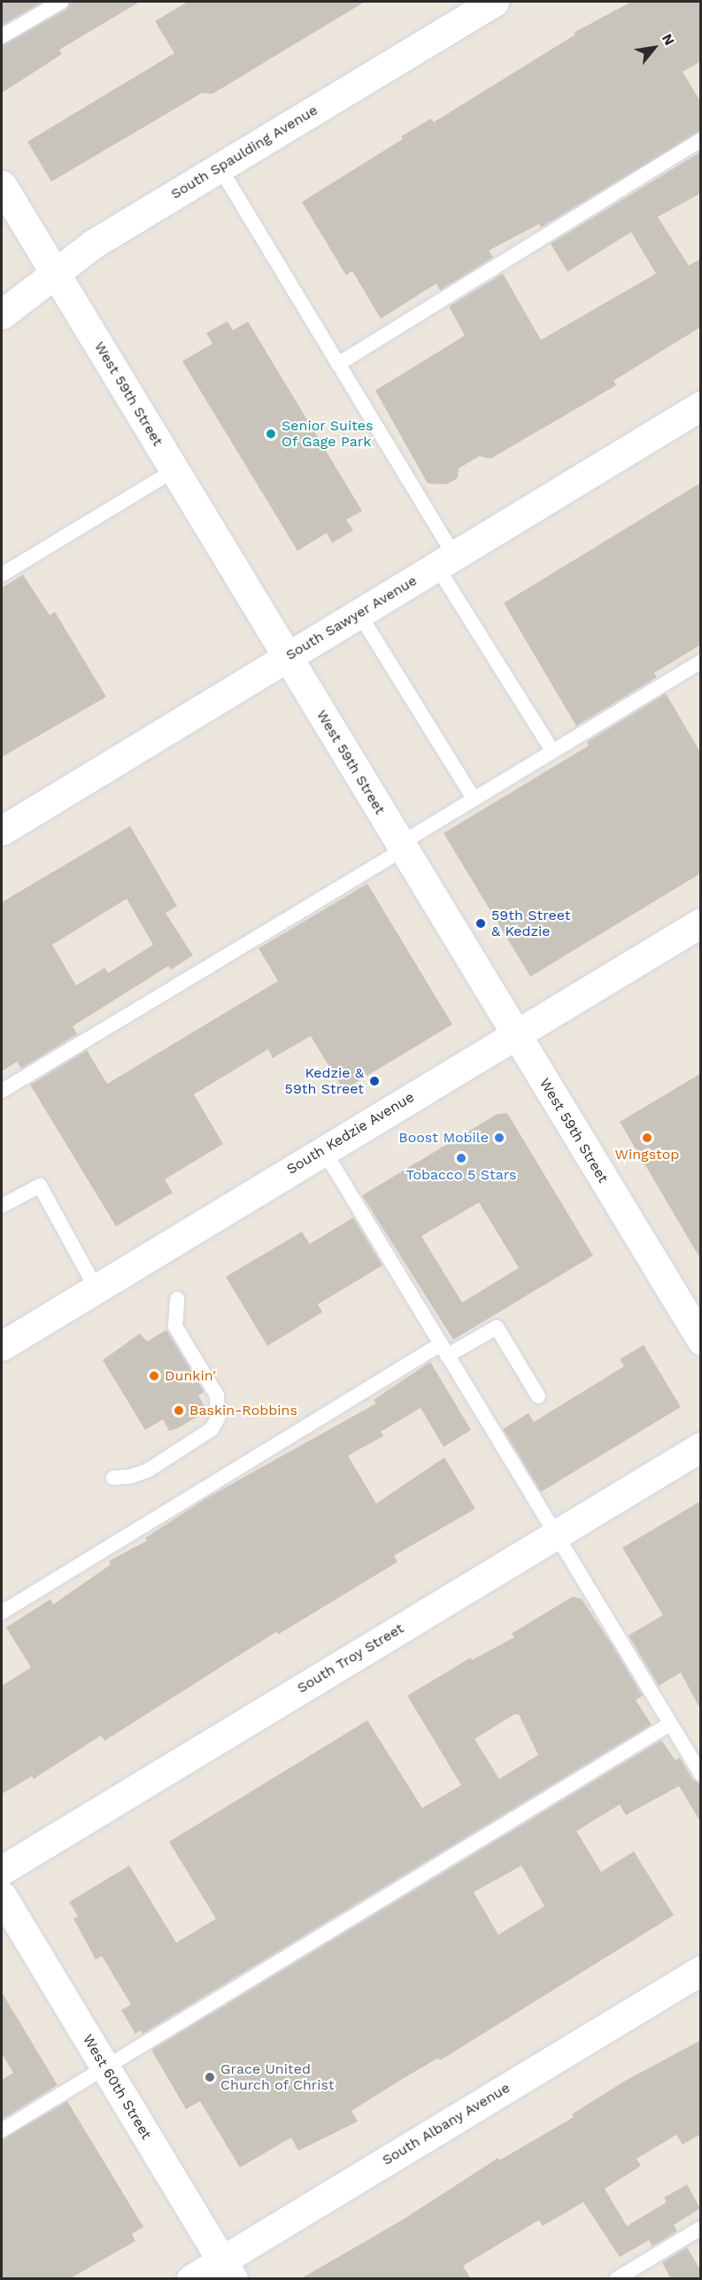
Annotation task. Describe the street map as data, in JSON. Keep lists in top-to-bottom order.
{
  "streets": {
    "street": [
      "South Spaulding Avenue",
      "West 59th Street",
      "South Sawyer Avenue",
      "South Kedzie Avenue",
      "South Troy Street",
      "West 60th Street",
      "South Albany Avenue"
    ]
  },
  "crossings": [
    ["South Spaulding Avenue", "West 59th Street"],
    ["West 59th Street", "South Sawyer Avenue"],
    ["West 59th Street", "South Kedzie Avenue"],
    ["West 60th Street", "South Albany Avenue"]
  ],
  "places": [
    "Senior Suites Of Gage Park",
    "59th Street & Kedzie",
    "Kedzie & 59th Street",
    "Boost Mobile",
    "Wingstop",
    "Tobacco 5 Stars",
    "Dunkin'",
    "Baskin-Robbins",
    "Grace United Church of Christ"
  ],
  "north": "top right"
}
